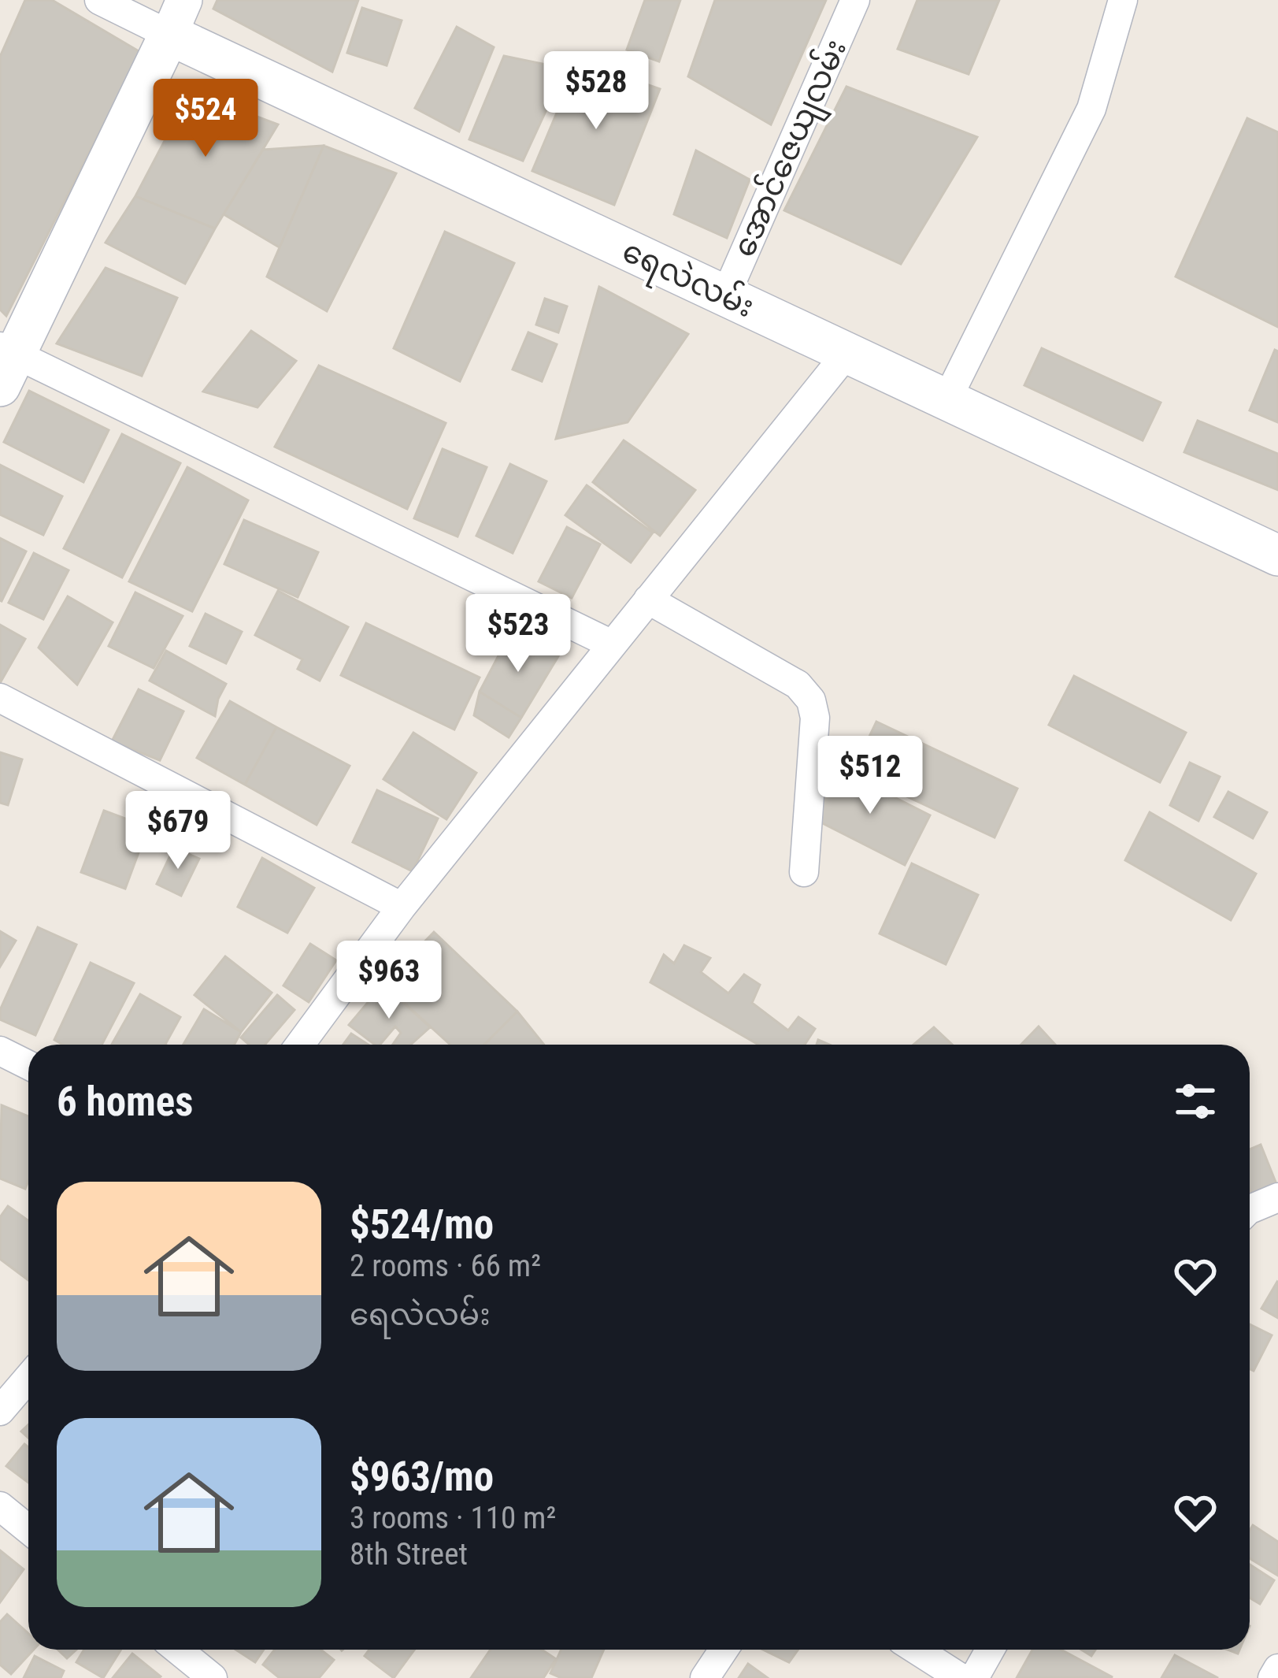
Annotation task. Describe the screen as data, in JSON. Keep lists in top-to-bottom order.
{
  "streets": {
    "main road": ["ရေလဲလမ်း"],
    "street": ["အောင်ဇေယျလမ်း"]
  },
  "crossings": [
    ["အောင်ဇေယျလမ်း", "ရေလဲလမ်း"]
  ],
  "page": {
    "price": [
      "$528",
      "$524",
      "$523",
      "$512",
      "$679",
      "$963"
    ],
    "heading": "6 homes",
    "list": [
      {
        "name": "$524/mo",
        "note": "2 rooms · 66 m² · ရေလဲလမ်း"
      },
      {
        "name": "$963/mo",
        "note": "3 rooms · 110 m² · 8th Street"
      }
    ]
  }
}
